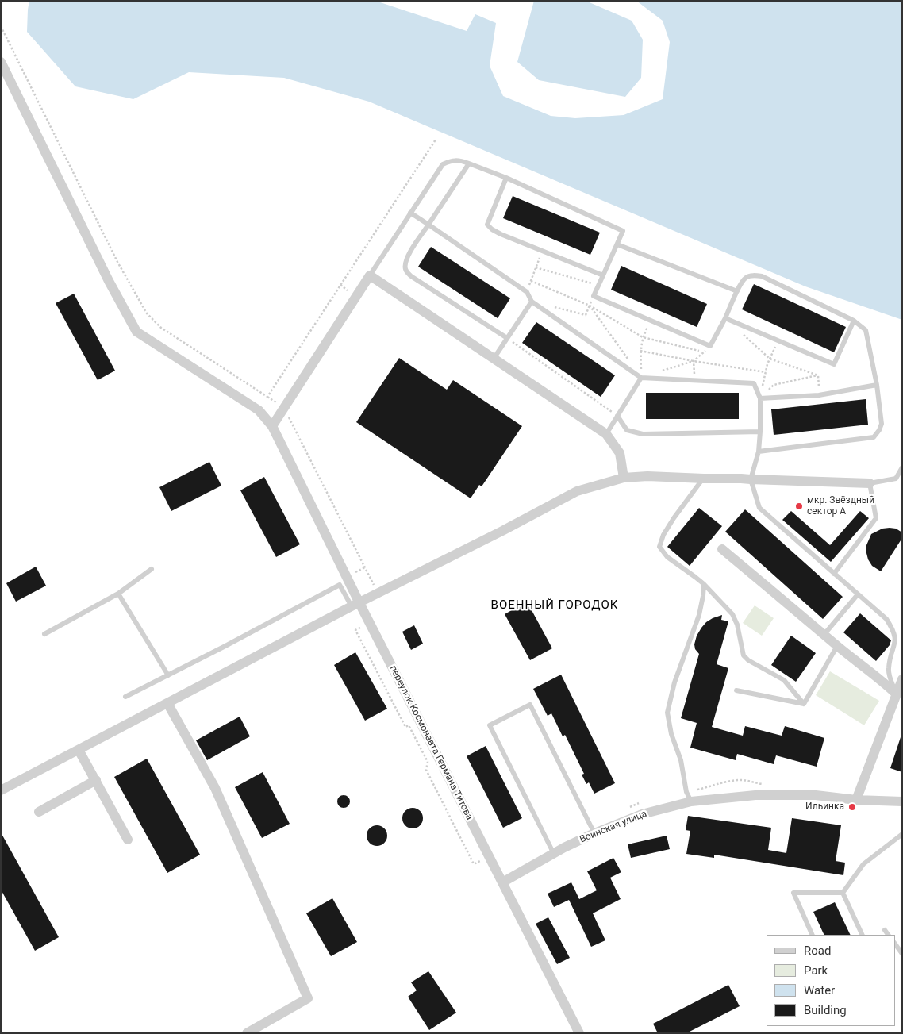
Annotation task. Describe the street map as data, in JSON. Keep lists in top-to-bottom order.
{
  "streets": {
    "street": ["переулок Космонавта Германа Титова", "Воинская улица"]
  },
  "crossings": [
    ["переулок Космонавта Германа Титова", "Воинская улица"]
  ],
  "districts": ["ВОЕННЫЙ ГОРОДОК"],
  "places": ["мкр. Звёздный сектор А", "Ильинка"],
  "legend": [
    "Road",
    "Park",
    "Water",
    "Building"
  ]
}
